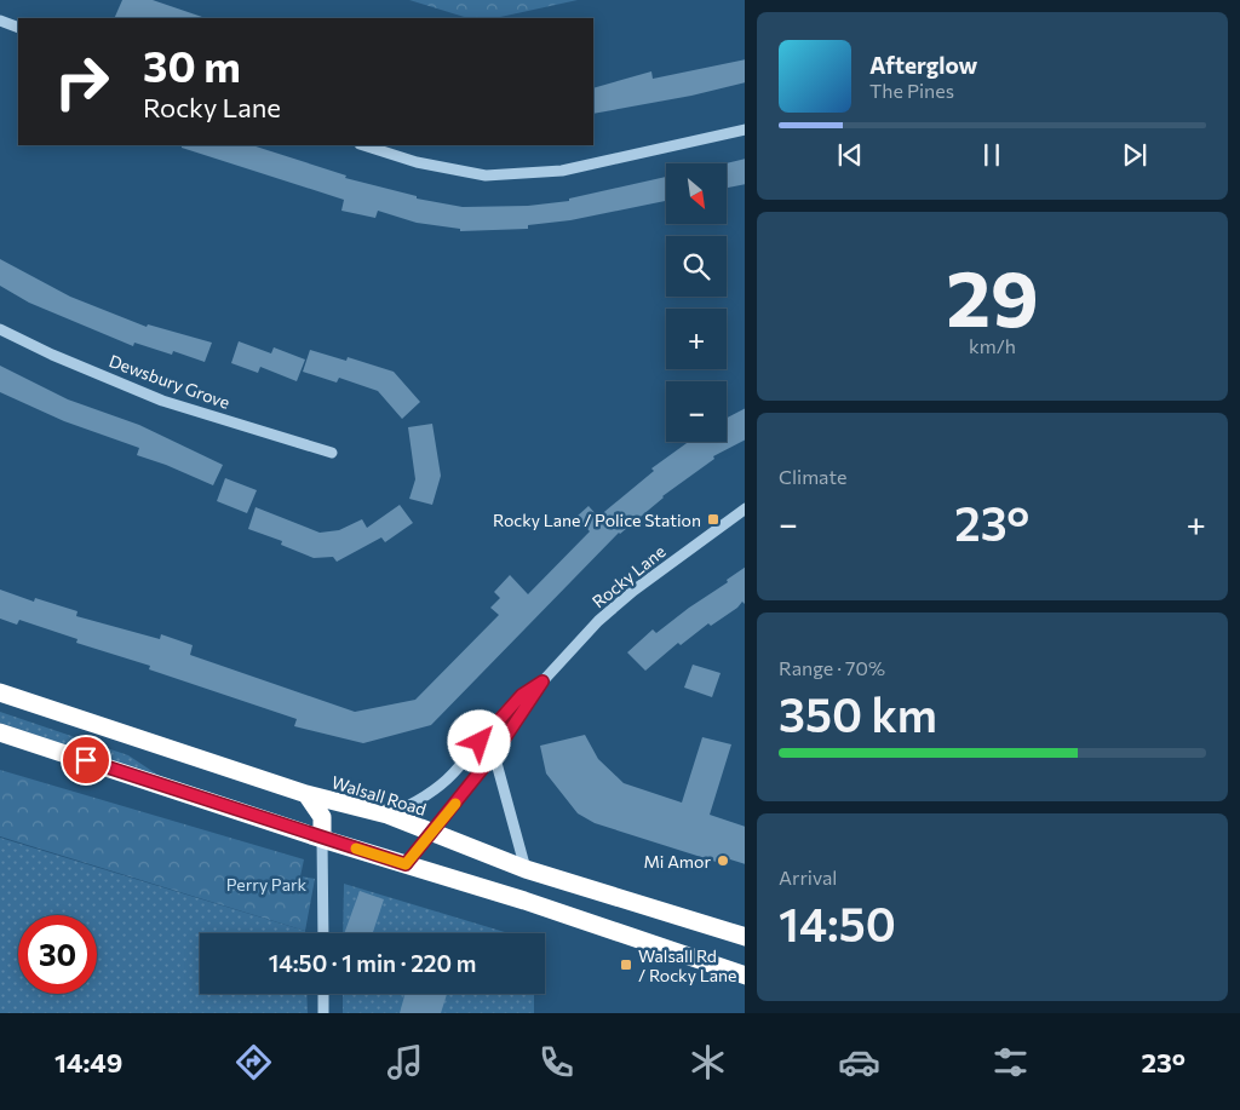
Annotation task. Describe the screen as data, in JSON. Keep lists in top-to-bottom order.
{
  "streets": {
    "highway": ["Walsall Road"],
    "street": ["Dewsbury Grove", "Rocky Lane"]
  },
  "crossings": [
    ["Rocky Lane", "Walsall Road"]
  ],
  "parks": ["Perry Park"],
  "places": {
    "transit": ["Rocky Lane / Police Station", "Walsall Rd / Rocky Lane"],
    "other": ["Mi Amor"]
  },
  "north": "bottom right",
  "page": {
    "turn": ["30 m", "Rocky Lane"],
    "song": ["Afterglow", "The Pines"],
    "map_buttons": ["+", "−"],
    "tile": [
      ["29", "km/h"],
      "Climate",
      ["Range · 70%", "350 km"],
      ["Arrival", "14:50"]
    ],
    "heat": ["−", "23°", "+"],
    "limit": "30",
    "trip": "14:50 · 1 min · 220 m",
    "tabs": ["14:49", "23°"]
  }
}
